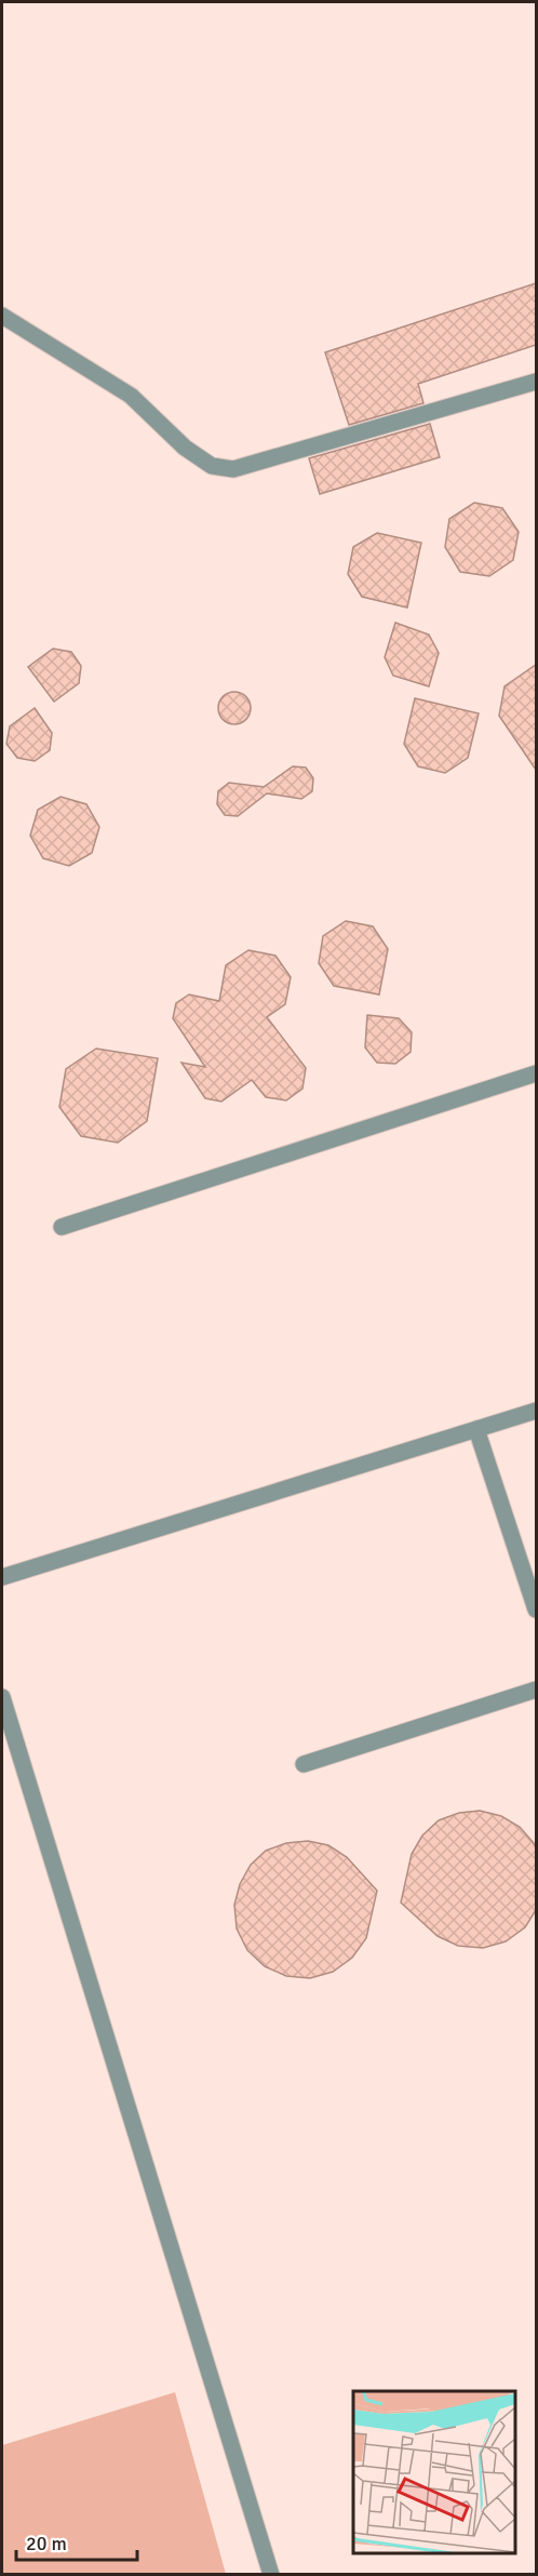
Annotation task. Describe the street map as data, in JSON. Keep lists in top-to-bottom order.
{
  "scale_bar": "20 m"
}
